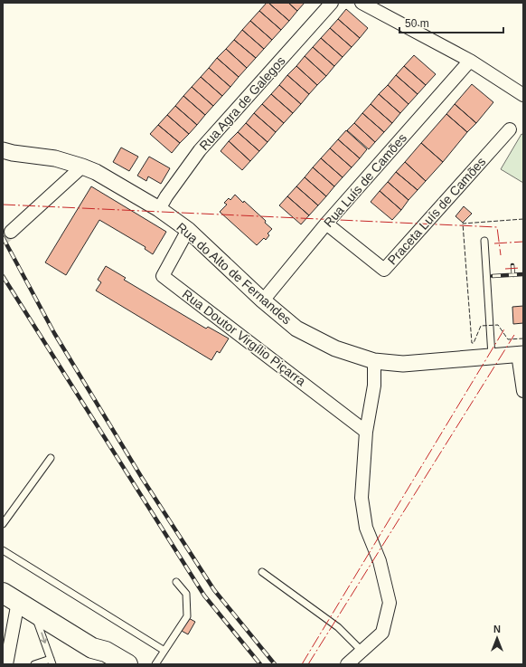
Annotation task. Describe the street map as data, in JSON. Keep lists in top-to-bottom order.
{
  "streets": {
    "street": [
      "Rua Agra de Galegos",
      "Rua Luís de Camões",
      "Praceta Luís de Camões",
      "Rua do Alto de Fernandes",
      "Rua Doutor Virgílio Piçarra"
    ]
  },
  "crossings": [
    ["Rua Agra de Galegos", "Rua do Alto de Fernandes"],
    ["Rua Luís de Camões", "Praceta Luís de Camões"],
    ["Rua Luís de Camões", "Rua do Alto de Fernandes"],
    ["Rua do Alto de Fernandes", "Rua Doutor Virgílio Piçarra"]
  ],
  "scale_bar": "50 m",
  "north": "top"
}
